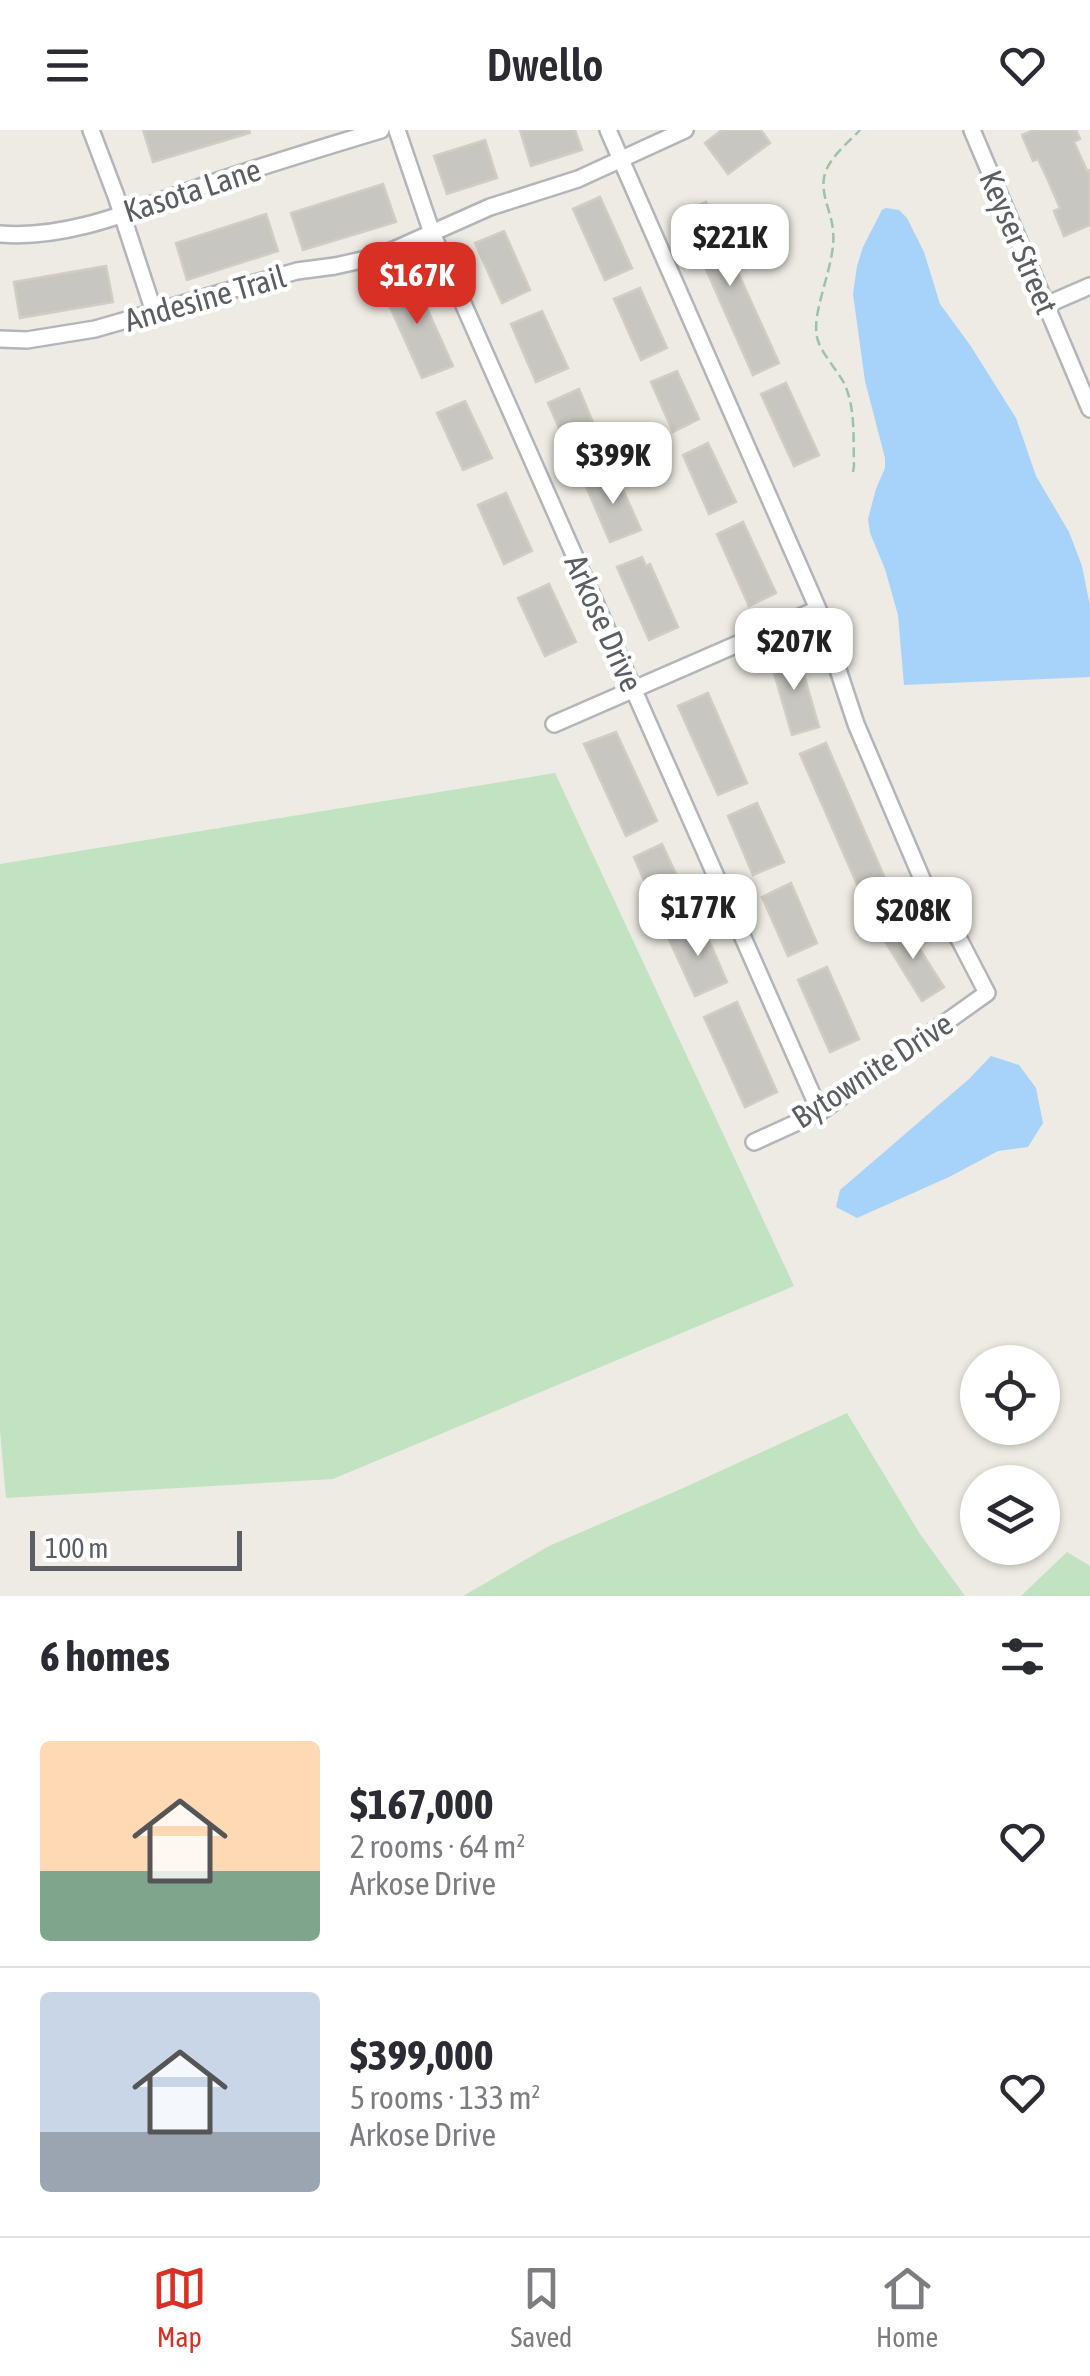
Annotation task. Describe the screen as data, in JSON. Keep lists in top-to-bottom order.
{
  "streets": {
    "street": [
      "Kasota Lane",
      "Keyser Street",
      "Andesine Trail",
      "Arkose Drive",
      "Bytownite Drive"
    ]
  },
  "crossings": [
    ["Andesine Trail", "Arkose Drive"],
    ["Arkose Drive", "Bytownite Drive"]
  ],
  "scale_bar": "100 m",
  "page": {
    "header": "Dwello",
    "price": [
      "$221K",
      "$167K",
      "$399K",
      "$207K",
      "$177K",
      "$208K"
    ],
    "scale": "100 m",
    "heading": "6 homes",
    "list": [
      {
        "name": "$167,000",
        "note": "2 rooms · 64 m² · Arkose Drive"
      },
      {
        "name": "$399,000",
        "note": "5 rooms · 133 m² · Arkose Drive"
      }
    ],
    "tabs": ["Map", "Saved", "Home"]
  }
}
